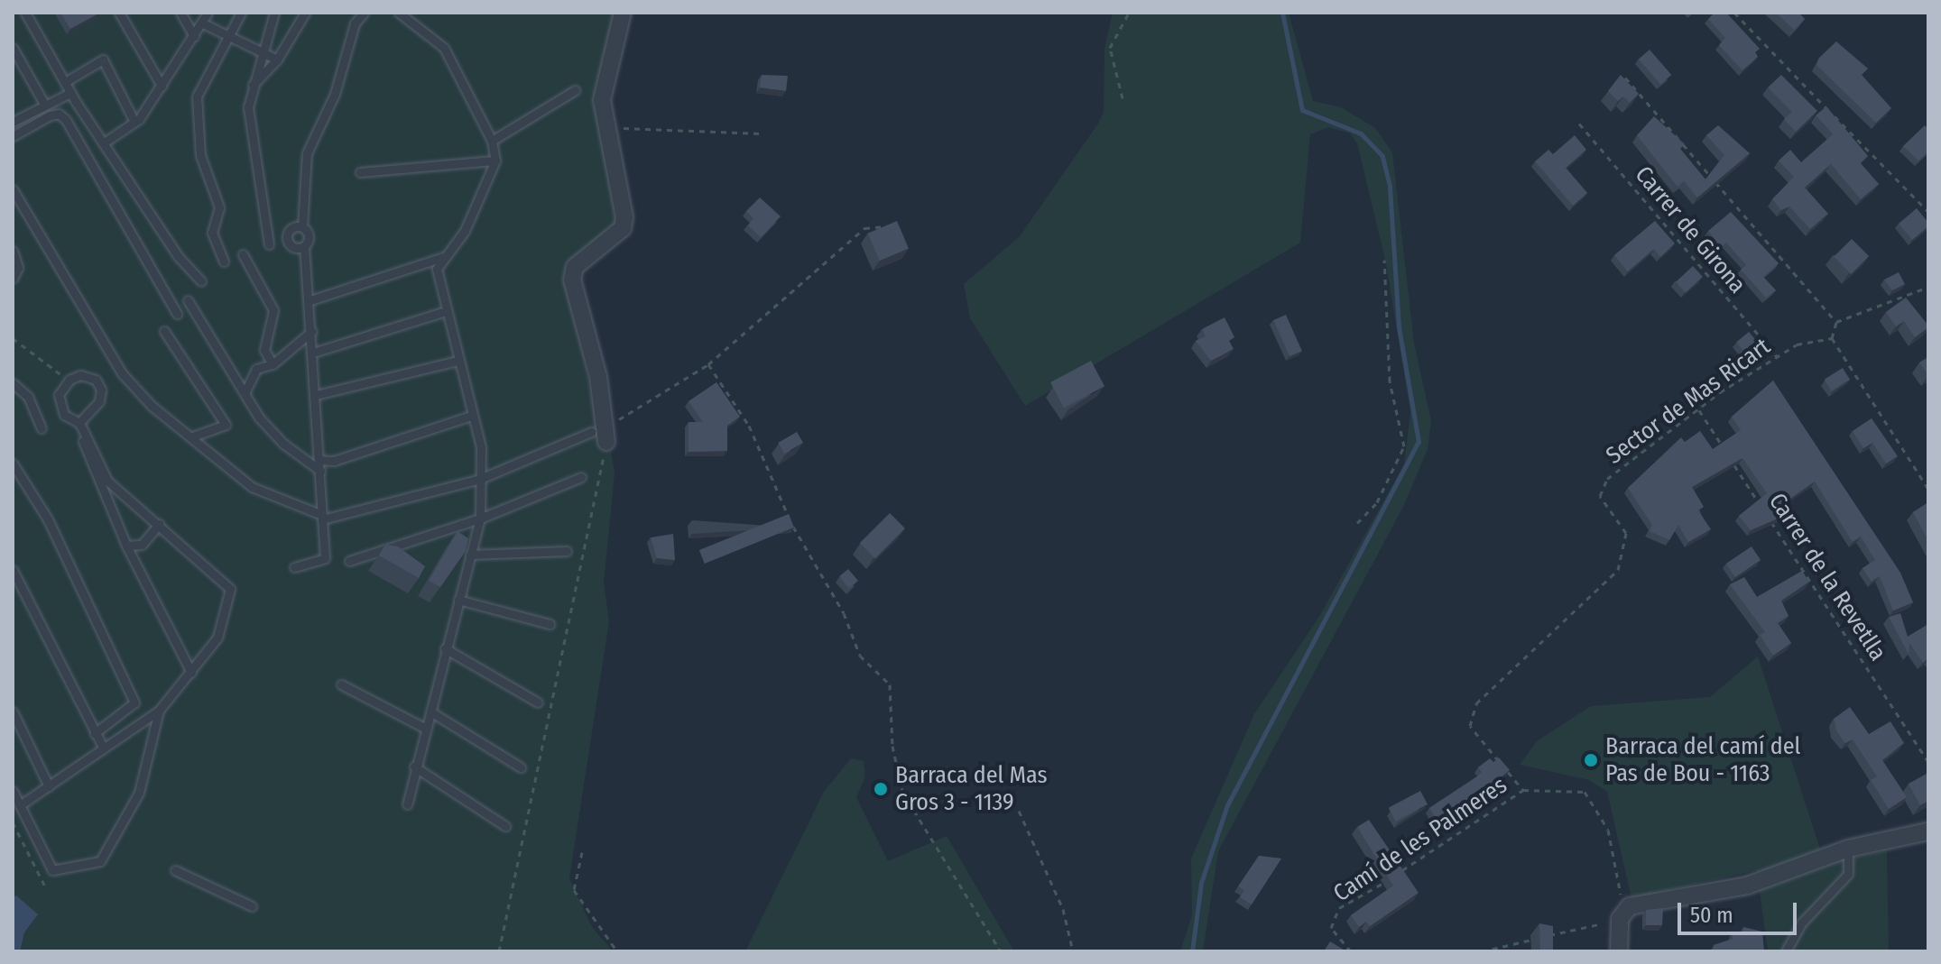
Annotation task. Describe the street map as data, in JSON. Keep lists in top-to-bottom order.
{
  "streets": {
    "path": [
      "Carrer de Girona",
      "Sector de Mas Ricart",
      "Carrer de la Revetlla",
      "Camí de les Palmeres"
    ]
  },
  "crossings": [
    ["Carrer de Girona", "Sector de Mas Ricart"],
    ["Sector de Mas Ricart", "Camí de les Palmeres"]
  ],
  "places": ["Barraca del camí del Pas de Bou - 1163", "Barraca del Mas Gros 3 - 1139"],
  "scale_bar": "50 m"
}
